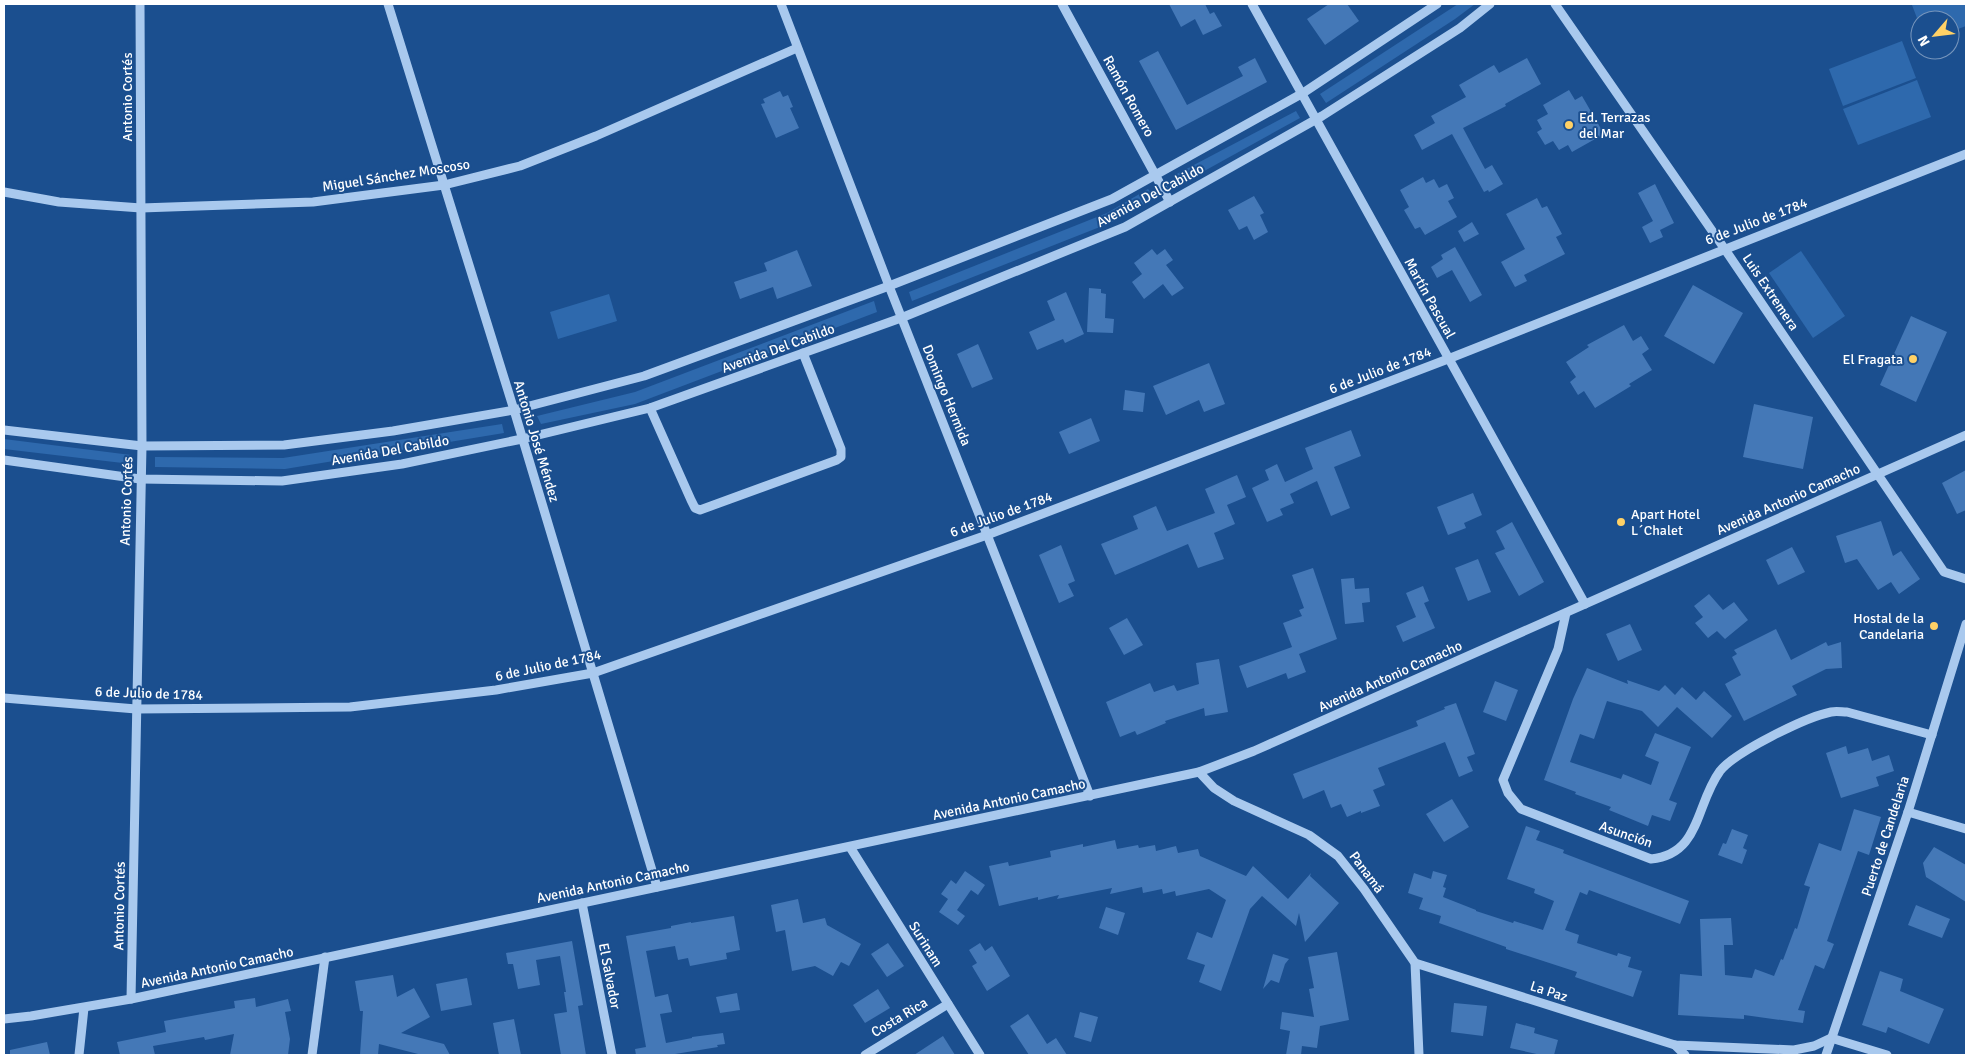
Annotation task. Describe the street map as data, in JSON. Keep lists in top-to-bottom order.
{
  "streets": {
    "street": [
      "Ramón Romero",
      "Antonio Cortés",
      "Miguel Sánchez Moscoso",
      "Avenida Del Cabildo",
      "6 de Julio de 1784",
      "Luis Extremera",
      "Martín Pascual",
      "Domingo Hermida",
      "Antonio José Méndez",
      "Avenida Antonio Camacho",
      "Asunción",
      "Puerto de Candelaria",
      "Panamá",
      "Surinam",
      "El Salvador",
      "La Paz",
      "Costa Rica"
    ]
  },
  "crossings": [
    ["Ramón Romero", "Avenida Del Cabildo"],
    ["Antonio Cortés", "Miguel Sánchez Moscoso"],
    ["Antonio Cortés", "Avenida Del Cabildo"],
    ["Antonio Cortés", "6 de Julio de 1784"],
    ["Antonio Cortés", "Avenida Antonio Camacho"],
    ["Miguel Sánchez Moscoso", "Domingo Hermida"],
    ["Miguel Sánchez Moscoso", "Antonio José Méndez"],
    ["Avenida Del Cabildo", "Martín Pascual"],
    ["Avenida Del Cabildo", "Domingo Hermida"],
    ["Avenida Del Cabildo", "Antonio José Méndez"],
    ["6 de Julio de 1784", "Luis Extremera"],
    ["6 de Julio de 1784", "Martín Pascual"],
    ["6 de Julio de 1784", "Domingo Hermida"],
    ["6 de Julio de 1784", "Antonio José Méndez"],
    ["Luis Extremera", "Avenida Antonio Camacho"],
    ["Martín Pascual", "Avenida Antonio Camacho"],
    ["Domingo Hermida", "Avenida Antonio Camacho"],
    ["Antonio José Méndez", "Avenida Antonio Camacho"],
    ["Avenida Antonio Camacho", "Asunción"],
    ["Avenida Antonio Camacho", "Panamá"],
    ["Avenida Antonio Camacho", "Surinam"],
    ["Avenida Antonio Camacho", "El Salvador"],
    ["Asunción", "Puerto de Candelaria"],
    ["Puerto de Candelaria", "La Paz"],
    ["Panamá", "La Paz"],
    ["Surinam", "Costa Rica"]
  ],
  "places": [
    "Ed. Terrazas del Mar",
    "El Fragata",
    "Apart Hotel L´Chalet",
    "Hostal de la Candelaria"
  ],
  "north": "bottom left"
}
